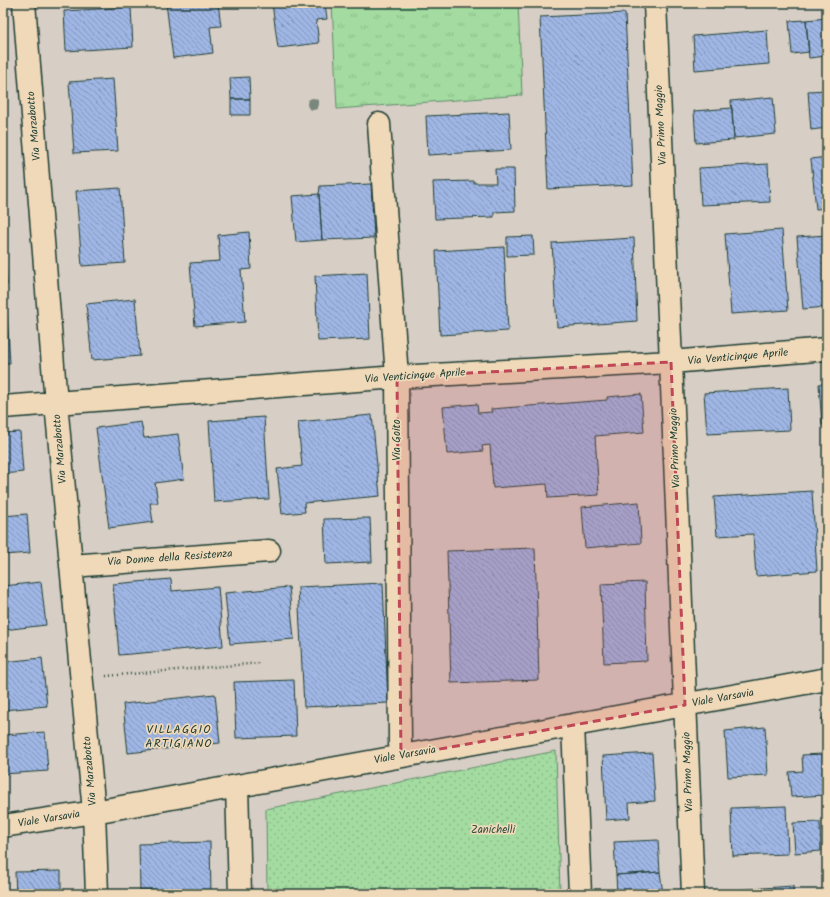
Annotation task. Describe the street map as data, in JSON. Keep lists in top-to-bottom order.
{
  "streets": {
    "street": [
      "Via Primo Maggio",
      "Via Marzabotto",
      "Via Venticinque Aprile",
      "Via Goito",
      "Via Donne della Resistenza",
      "Viale Varsavia"
    ]
  },
  "crossings": [
    ["Via Primo Maggio", "Via Venticinque Aprile"],
    ["Via Primo Maggio", "Viale Varsavia"],
    ["Via Marzabotto", "Via Venticinque Aprile"],
    ["Via Marzabotto", "Via Donne della Resistenza"],
    ["Via Marzabotto", "Viale Varsavia"],
    ["Via Venticinque Aprile", "Via Goito"],
    ["Via Goito", "Viale Varsavia"]
  ],
  "districts": ["VILLAGGIO ARTIGIANO"],
  "parks": ["Zanichelli"]
}
